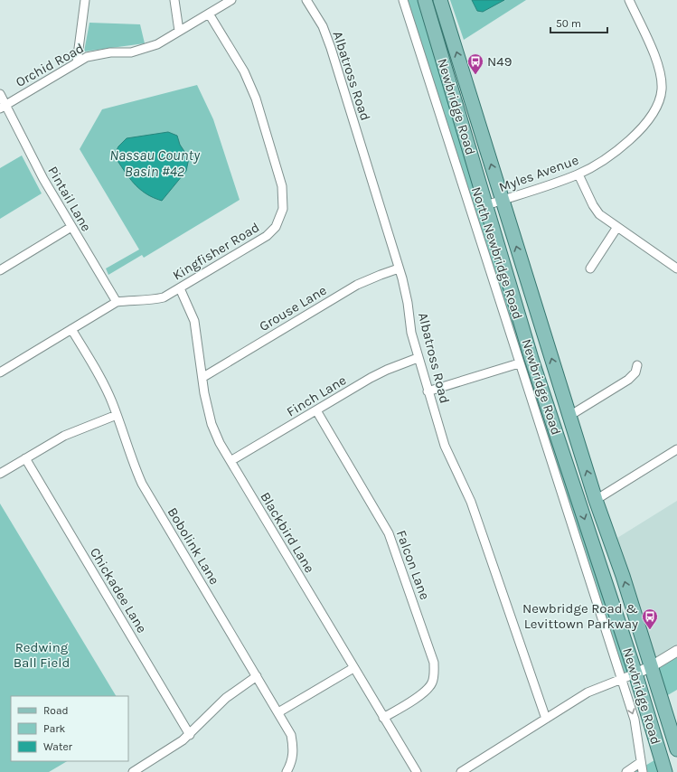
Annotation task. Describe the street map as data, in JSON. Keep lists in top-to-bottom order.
{
  "streets": {
    "main road": ["Newbridge Road"],
    "street": [
      "Orchid Road",
      "Albatross Road",
      "Myles Avenue",
      "Pintail Lane",
      "Kingfisher Road",
      "North Newbridge Road",
      "Grouse Lane",
      "Finch Lane",
      "Blackbird Lane",
      "Bobolink Lane",
      "Falcon Lane",
      "Chickadee Lane"
    ]
  },
  "crossings": [
    ["Orchid Road", "Pintail Lane"],
    ["Orchid Road", "Kingfisher Road"],
    ["Albatross Road", "Grouse Lane"],
    ["Albatross Road", "Finch Lane"],
    ["Newbridge Road", "Myles Avenue"],
    ["Pintail Lane", "Kingfisher Road"],
    ["Kingfisher Road", "Blackbird Lane"],
    ["Kingfisher Road", "Bobolink Lane"],
    ["Grouse Lane", "Blackbird Lane"],
    ["Finch Lane", "Blackbird Lane"],
    ["Finch Lane", "Falcon Lane"],
    ["Blackbird Lane", "Falcon Lane"]
  ],
  "water": ["Nassau County Basin #42"],
  "parks": ["Redwing Ball Field"],
  "places": {
    "bus stop": ["N49", "Newbridge Road & Levittown Parkway"]
  },
  "legend": ["Road", "Park", "Water"],
  "scale_bar": "50 m"
}
